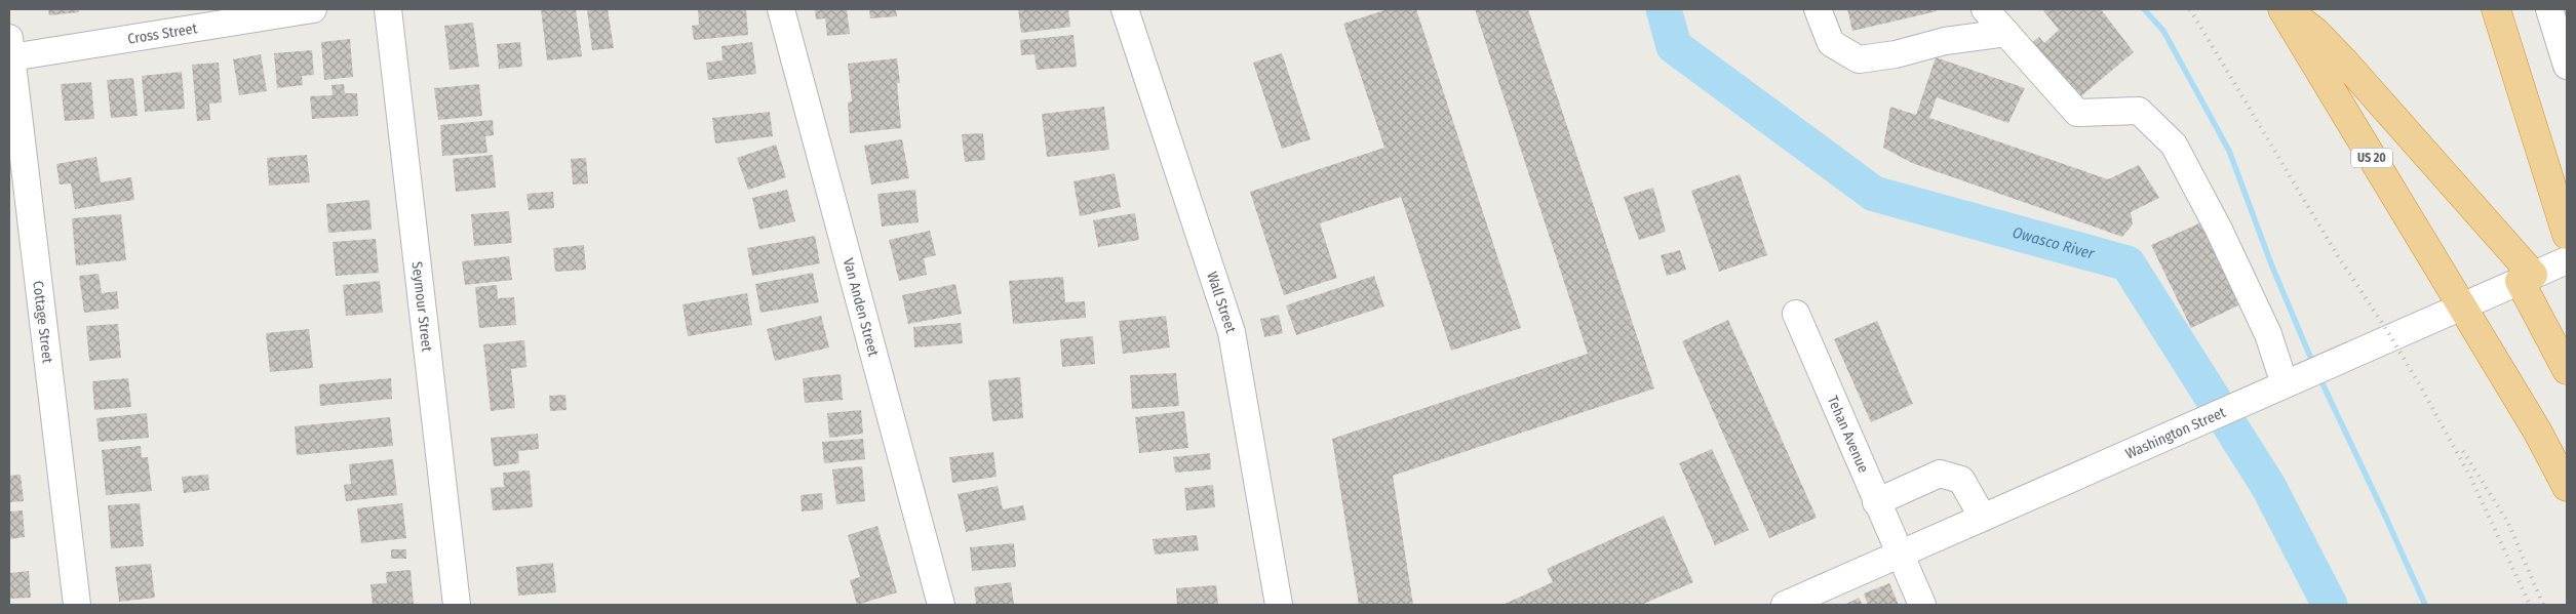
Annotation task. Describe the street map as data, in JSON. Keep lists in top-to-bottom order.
{
  "streets": {
    "highway": ["US 20"],
    "street": [
      "Cross Street",
      "Wall Street",
      "Seymour Street",
      "Van Anden Street",
      "Cottage Street",
      "Washington Street",
      "Tehan Avenue"
    ]
  },
  "crossings": [
    ["Cross Street", "Cottage Street"],
    ["US 20", "Washington Street"],
    ["Washington Street", "Tehan Avenue"]
  ],
  "water": ["Owasco River"]
}
